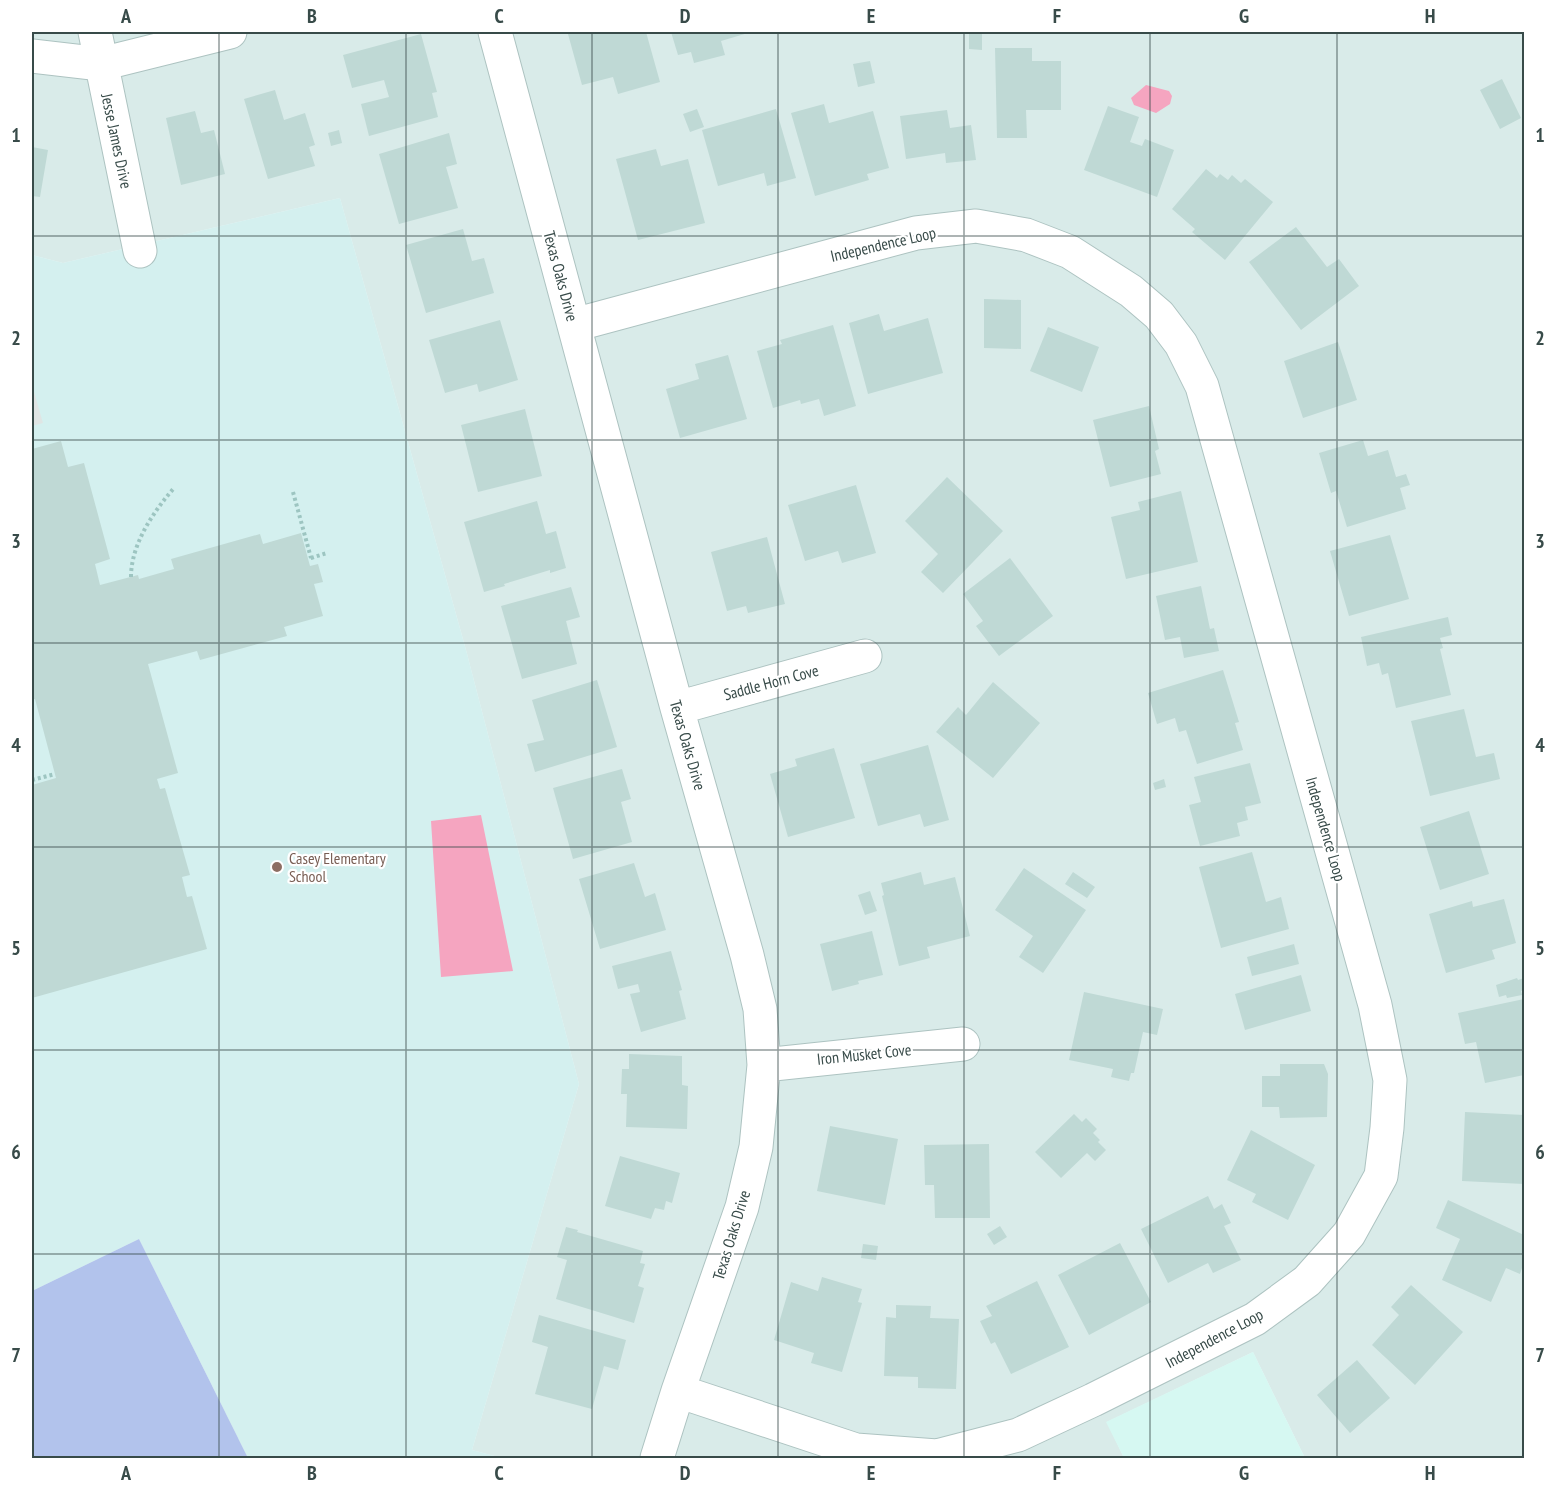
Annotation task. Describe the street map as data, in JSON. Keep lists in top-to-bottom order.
{
  "streets": {
    "street": [
      "Jesse James Drive",
      "Independence Loop",
      "Texas Oaks Drive",
      "Saddle Horn Cove",
      "Iron Musket Cove"
    ]
  },
  "crossings": [
    ["Independence Loop", "Texas Oaks Drive"],
    ["Texas Oaks Drive", "Saddle Horn Cove"],
    ["Texas Oaks Drive", "Iron Musket Cove"]
  ],
  "places": ["Casey Elementary School"],
  "grid": {
    "columns": [
      "A",
      "B",
      "C",
      "D",
      "E",
      "F",
      "G",
      "H"
    ],
    "rows": [
      "1",
      "2",
      "3",
      "4",
      "5",
      "6",
      "7"
    ]
  }
}
